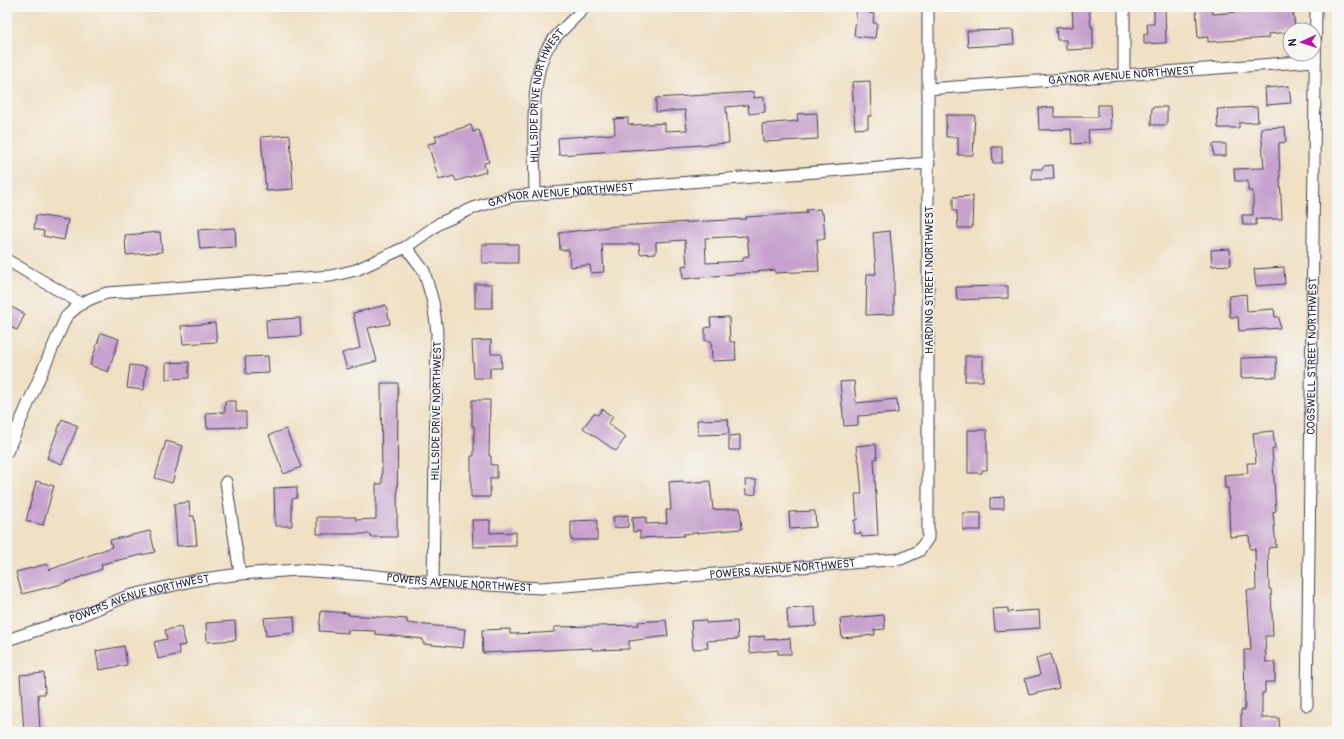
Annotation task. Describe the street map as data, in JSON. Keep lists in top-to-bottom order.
{
  "streets": {
    "street": [
      "GAYNOR AVENUE NORTHWEST",
      "HILLSIDE DRIVE NORTHWEST",
      "HARDING STREET NORTHWEST",
      "COGSWELL STREET NORTHWEST",
      "POWERS AVENUE NORTHWEST"
    ]
  },
  "crossings": [
    ["GAYNOR AVENUE NORTHWEST", "HILLSIDE DRIVE NORTHWEST"],
    ["GAYNOR AVENUE NORTHWEST", "HARDING STREET NORTHWEST"],
    ["HILLSIDE DRIVE NORTHWEST", "POWERS AVENUE NORTHWEST"],
    ["HARDING STREET NORTHWEST", "POWERS AVENUE NORTHWEST"]
  ],
  "north": "left"
}
